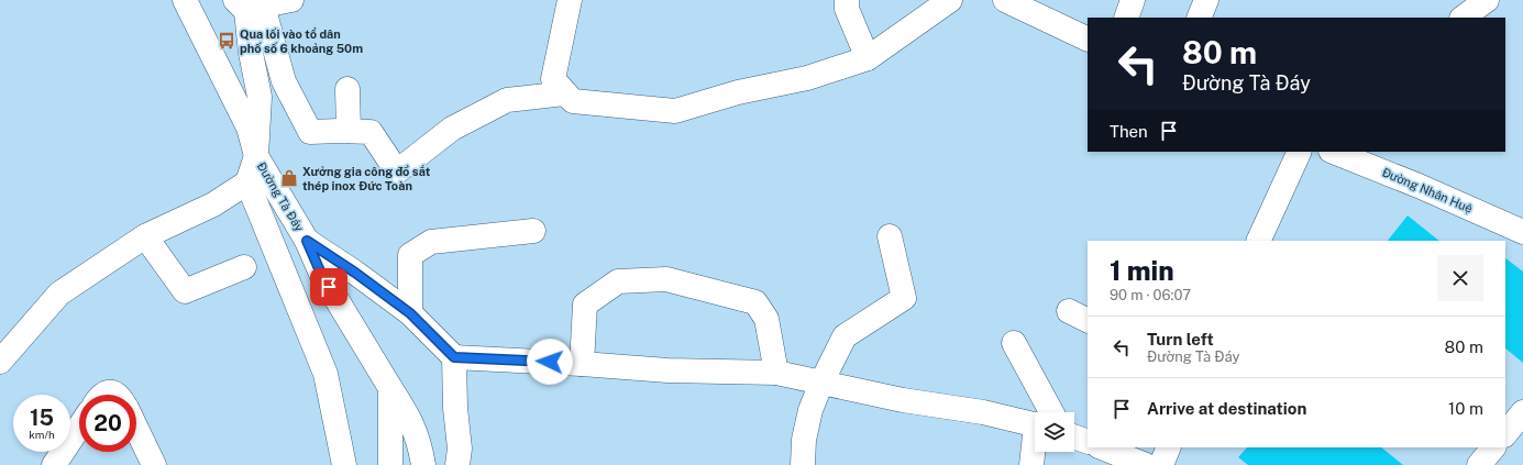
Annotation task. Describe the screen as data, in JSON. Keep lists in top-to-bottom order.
{
  "streets": {
    "street": ["Đường Nhân Huệ", "Đường Tà Đáy"]
  },
  "places": {
    "bus stop": ["Qua lối vào tổ dân phố số 6 khoảng 50m"],
    "shop": ["Xưởng gia công đồ sắt thép inox Đức Toàn"]
  },
  "page": {
    "turn": ["80 m", "Đường Tà Đáy"],
    "then": "Then",
    "heading": ["1 min", "90 m · 06:07"],
    "list": [
      {
        "name": "Turn left",
        "note": "Đường Tà Đáy",
        "value": "80 m"
      },
      {
        "name": "Arrive at destination",
        "value": "10 m"
      }
    ],
    "speed": "15 km/h",
    "limit": "20"
  }
}
